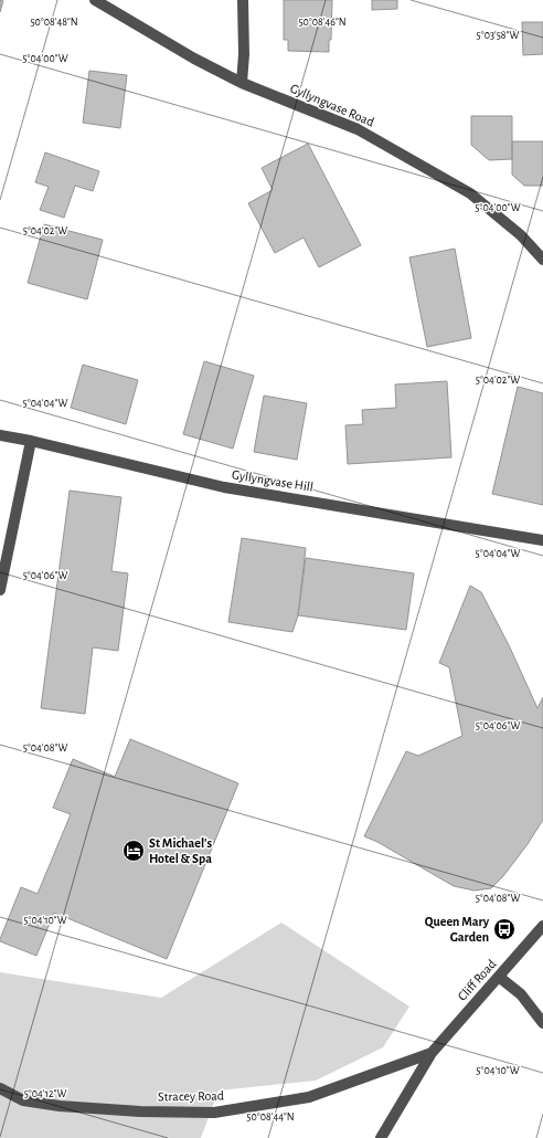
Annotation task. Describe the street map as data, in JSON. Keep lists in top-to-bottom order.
{
  "streets": {
    "street": [
      "Gyllyngvase Road",
      "Gyllyngvase Hill",
      "Cliff Road",
      "Stracey Road"
    ]
  },
  "crossings": [
    ["Cliff Road", "Stracey Road"]
  ],
  "places": {
    "hotel": ["St Michael's Hotel & Spa"],
    "bus stop": ["Queen Mary Garden"]
  },
  "coordinates": [
    "50°08'48\"N",
    "50°08'46\"N",
    "5°03'58\"W",
    "5°04'00\"W",
    "5°04'02\"W",
    "5°04'04\"W",
    "5°04'06\"W",
    "5°04'08\"W",
    "5°04'10\"W",
    "5°04'12\"W",
    "50°08'44\"N"
  ]
}
